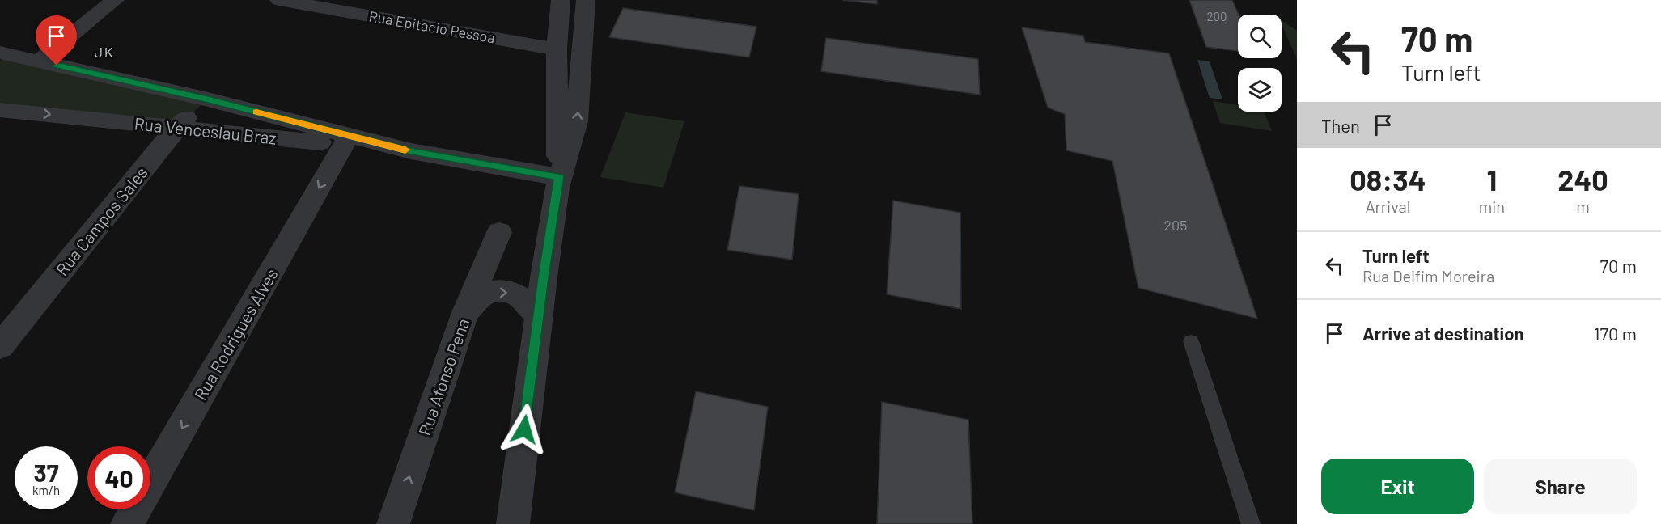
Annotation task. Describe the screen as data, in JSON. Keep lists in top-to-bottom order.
{
  "streets": {
    "street": [
      "Rua Epitacio Pessoa",
      "Rua Venceslau Braz",
      "Rua Campos Sales",
      "Rua Rodrigues Alves",
      "Rua Afonso Pena"
    ]
  },
  "crossings": [
    ["Rua Venceslau Braz", "Rua Campos Sales"],
    ["Rua Venceslau Braz", "Rua Rodrigues Alves"]
  ],
  "one_way": ["Rua Rodrigues Alves"],
  "districts": ["JK"],
  "house_numbers": ["200", "205"],
  "page": {
    "turn": ["70 m", "Turn left"],
    "then": "Then",
    "eta": [
      "08:34",
      "Arrival",
      "1",
      "min",
      "240",
      "m"
    ],
    "list": [
      {
        "name": "Turn left",
        "note": "Rua Delfim Moreira",
        "value": "70 m"
      },
      {
        "name": "Arrive at destination",
        "value": "170 m"
      }
    ],
    "speed": "37 km/h",
    "limit": "40",
    "buttons": ["Exit", "Share"]
  }
}
